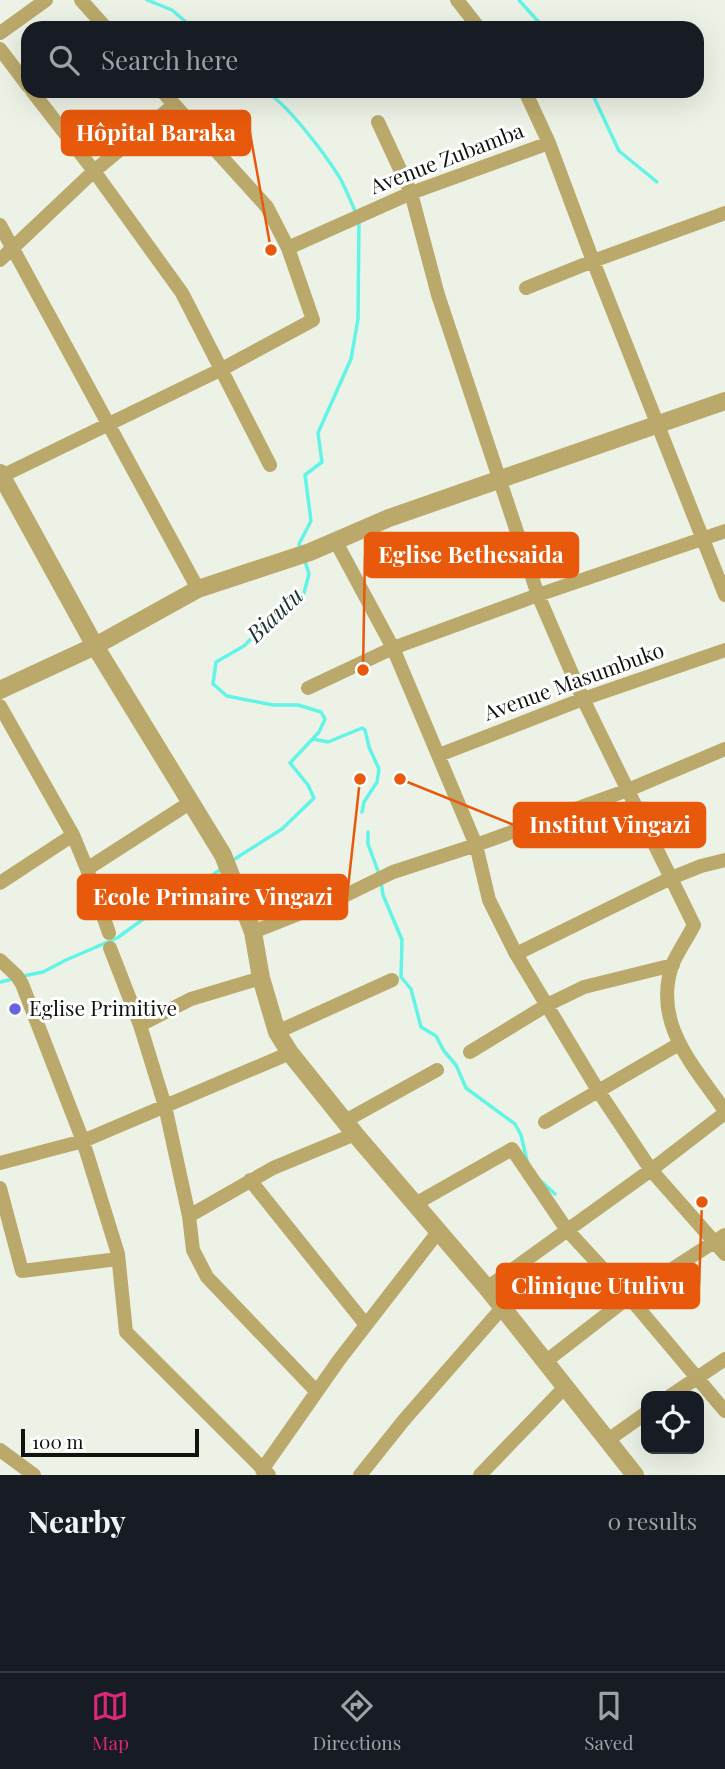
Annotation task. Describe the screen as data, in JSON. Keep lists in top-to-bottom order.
{
  "streets": {
    "street": ["Avenue Zubamba", "Avenue Masumbuko"]
  },
  "water": ["Biautu"],
  "places": [
    "Hôpital Baraka",
    "Eglise Bethesaida",
    "Ecole Primaire Vingazi",
    "Institut Vingazi",
    "Eglise Primitive",
    "Clinique Utulivu"
  ],
  "scale_bar": "100 m",
  "page": {
    "search": "Search here",
    "scale": "100 m",
    "heading": ["Nearby", "0 results"],
    "nav": ["Map", "Directions", "Saved"]
  }
}
